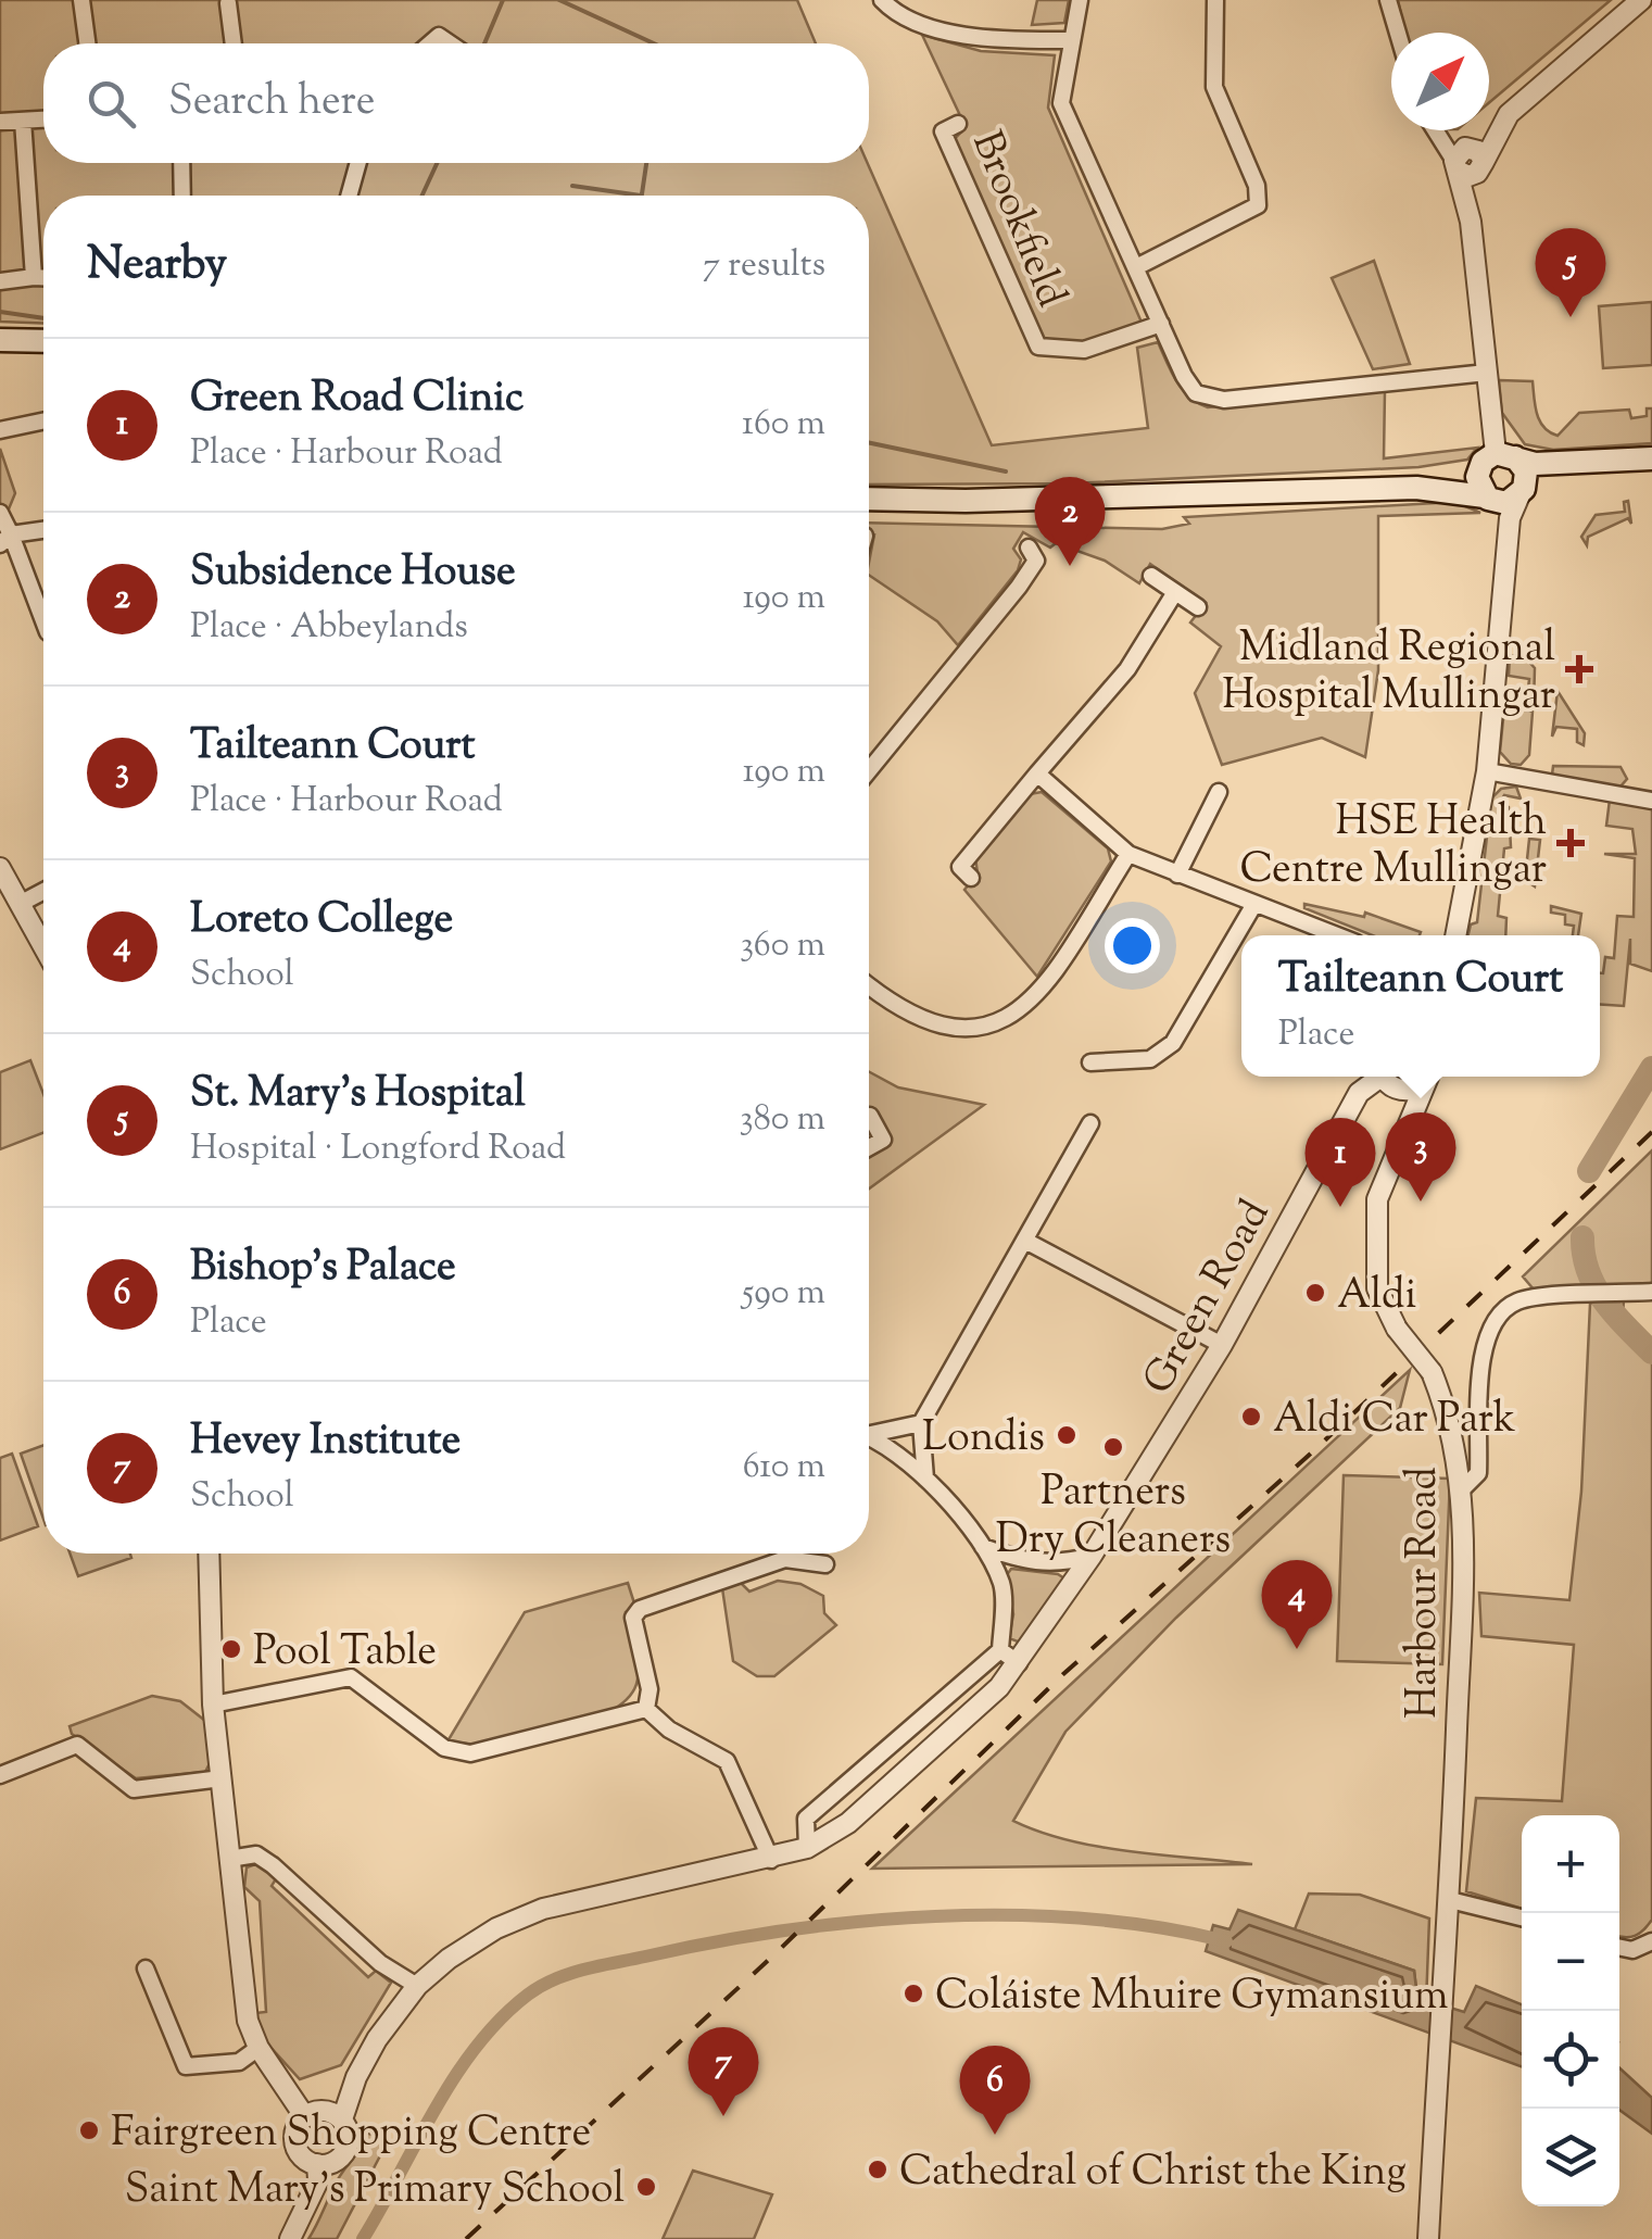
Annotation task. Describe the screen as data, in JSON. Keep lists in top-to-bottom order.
{
  "streets": {
    "street": ["Brookfield", "Green Road", "Harbour Road"]
  },
  "places": {
    "health": ["Midland Regional Hospital Mullingar", "HSE Health Centre Mullingar"],
    "other": [
      "Aldi",
      "Aldi Car Park",
      "Londis",
      "Partners Dry Cleaners",
      "Pool Table",
      "Coláiste Mhuire Gymansium",
      "Fairgreen Shopping Centre",
      "Cathedral of Christ the King",
      "Saint Mary's Primary School"
    ]
  },
  "north": "top right",
  "page": {
    "search": "Search here",
    "heading": ["Nearby", "7 results"],
    "pins": [
      "5",
      "2",
      "3",
      "1",
      "4",
      "7",
      "6"
    ],
    "list": [
      {
        "mark": "1",
        "name": "Green Road Clinic",
        "note": "Place · Harbour Road",
        "value": "160 m"
      },
      {
        "mark": "2",
        "name": "Subsidence House",
        "note": "Place · Abbeylands",
        "value": "190 m"
      },
      {
        "mark": "3",
        "name": "Tailteann Court",
        "note": "Place · Harbour Road",
        "value": "190 m"
      },
      {
        "mark": "4",
        "name": "Loreto College",
        "note": "School",
        "value": "360 m"
      },
      {
        "mark": "5",
        "name": "St. Mary's Hospital",
        "note": "Hospital · Longford Road",
        "value": "380 m"
      },
      {
        "mark": "6",
        "name": "Bishop's Palace",
        "note": "Place",
        "value": "590 m"
      },
      {
        "mark": "7",
        "name": "Hevey Institute",
        "note": "School",
        "value": "610 m"
      }
    ],
    "popup": ["Tailteann Court", "Place"],
    "map_buttons": ["+", "−"]
  }
}
